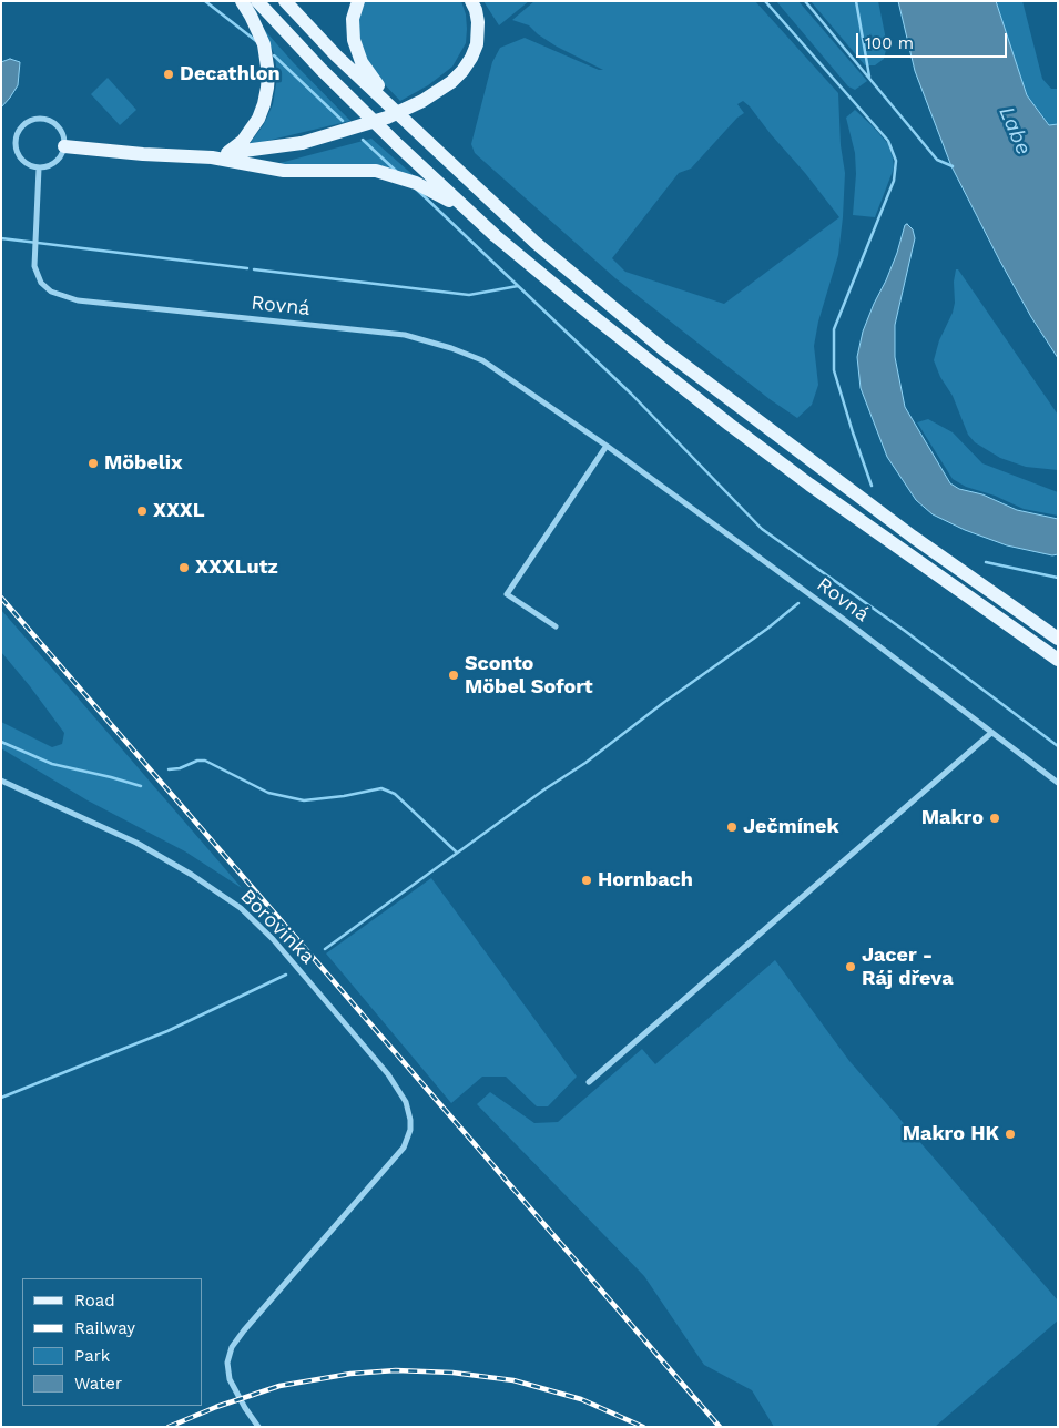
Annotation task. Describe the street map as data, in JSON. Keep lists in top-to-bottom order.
{
  "streets": {
    "street": ["Rovná", "Borovinka"]
  },
  "water": ["Labe"],
  "places": [
    "Decathlon",
    "Möbelix",
    "XXXL",
    "XXXLutz",
    "Sconto Möbel Sofort",
    "Makro",
    "Ječmínek",
    "Hornbach",
    "Jacer - Ráj dřeva",
    "Makro HK"
  ],
  "legend": [
    "Road",
    "Railway",
    "Park",
    "Water"
  ],
  "scale_bar": "100 m"
}
